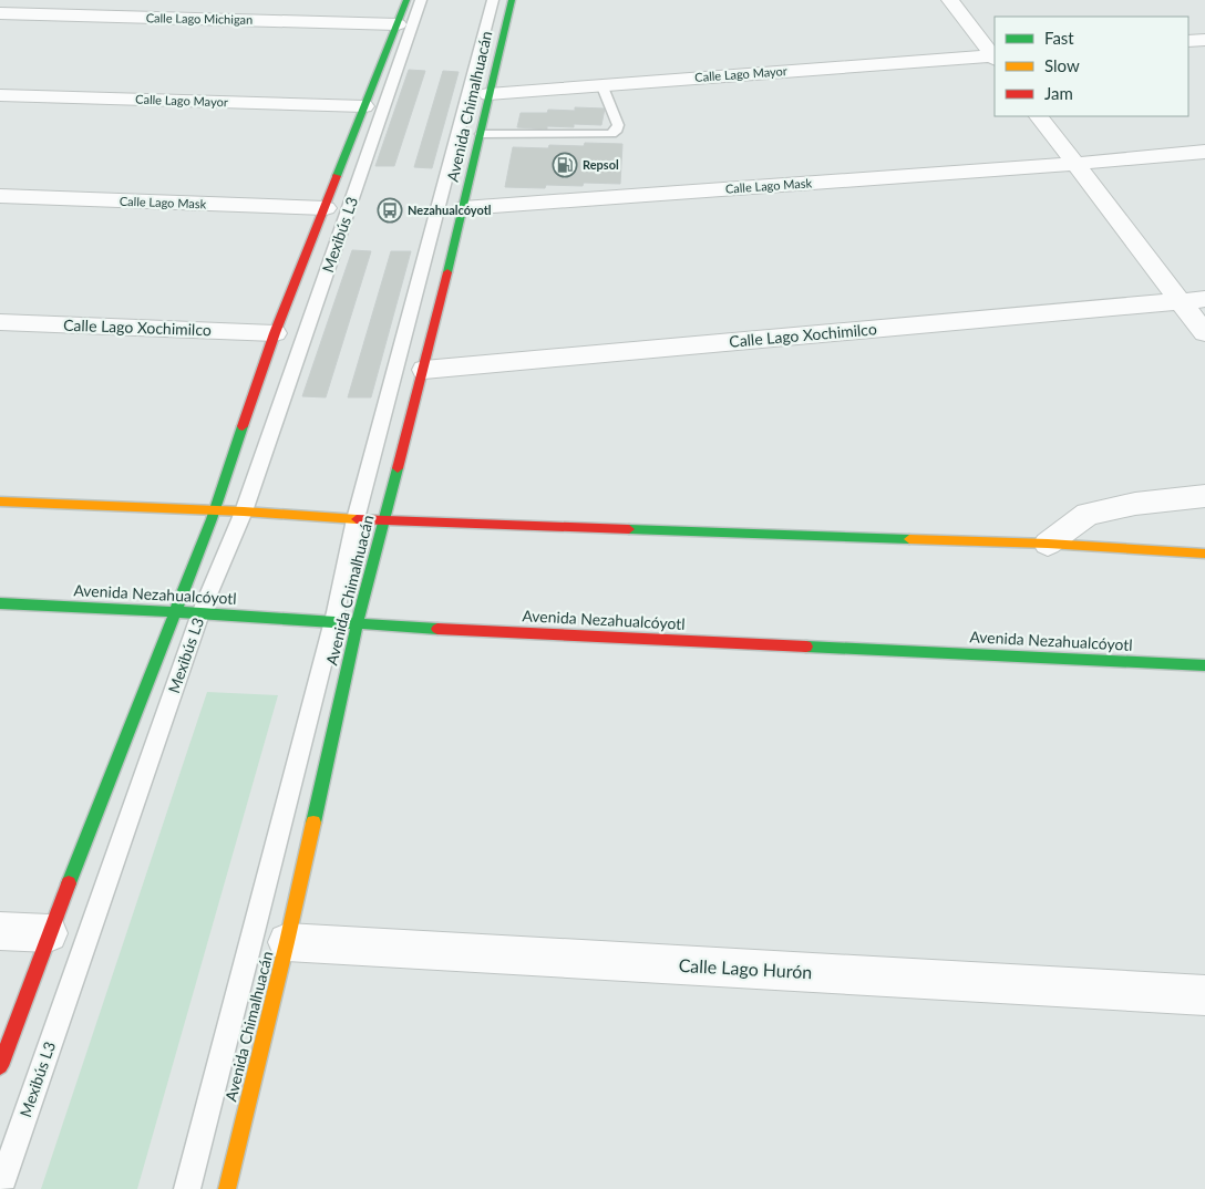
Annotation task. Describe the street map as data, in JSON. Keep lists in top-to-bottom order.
{
  "streets": {
    "main road": ["Avenida Chimalhuacán", "Avenida Nezahualcóyotl"],
    "street": [
      "Calle Lago Michigan",
      "Calle Lago Mayor",
      "Calle Lago Mask",
      "Calle Lago Xochimilco",
      "Calle Lago Hurón"
    ],
    "lane": ["Mexibús L3"]
  },
  "crossings": [
    ["Calle Lago Mayor", "Avenida Chimalhuacán"],
    ["Avenida Chimalhuacán", "Calle Lago Mask"],
    ["Avenida Chimalhuacán", "Calle Lago Xochimilco"],
    ["Avenida Chimalhuacán", "Avenida Nezahualcóyotl"],
    ["Avenida Chimalhuacán", "Calle Lago Hurón"],
    ["Mexibús L3", "Avenida Nezahualcóyotl"]
  ],
  "places": {
    "fuel station": ["Repsol"],
    "bus stop": ["Nezahualcóyotl"]
  },
  "legend": ["Fast", "Slow", "Jam"]
}
